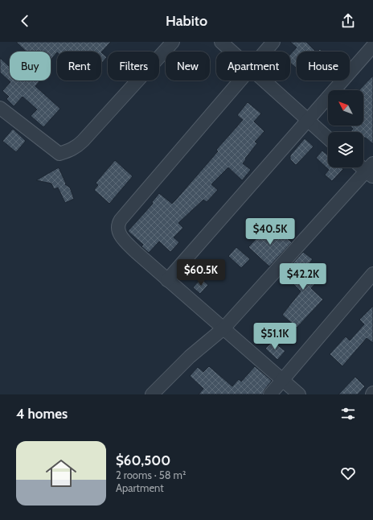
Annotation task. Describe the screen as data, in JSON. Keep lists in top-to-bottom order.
{
  "north": "top left",
  "page": {
    "header": "Habito",
    "chip": [
      "Buy",
      "Rent",
      "Filters",
      "New",
      "Apartment",
      "House"
    ],
    "price": [
      "$40.5K",
      "$60.5K",
      "$42.2K",
      "$51.1K"
    ],
    "heading": "4 homes",
    "list": [
      {
        "name": "$60,500",
        "note": "2 rooms · 58 m² · Apartment"
      }
    ]
  }
}
